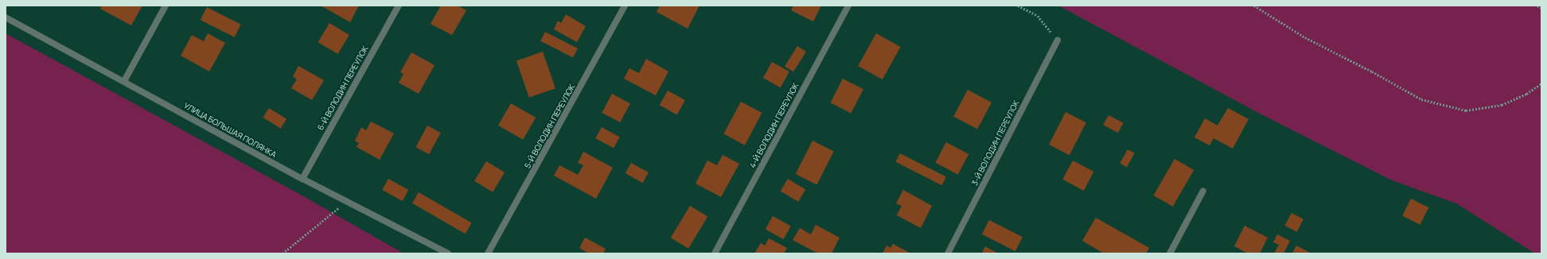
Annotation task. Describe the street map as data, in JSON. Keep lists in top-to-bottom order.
{
  "streets": {
    "street": [
      "6-Й ВОЛОДИН ПЕРЕУЛОК",
      "4-Й ВОЛОДИН ПЕРЕУЛОК",
      "5-Й ВОЛОДИН ПЕРЕУЛОК",
      "УЛИЦА БОЛЬШАЯ ПОЛЯНКА",
      "3-Й ВОЛОДИН ПЕРЕУЛОК"
    ]
  },
  "crossings": [
    ["6-Й ВОЛОДИН ПЕРЕУЛОК", "УЛИЦА БОЛЬШАЯ ПОЛЯНКА"]
  ]
}
